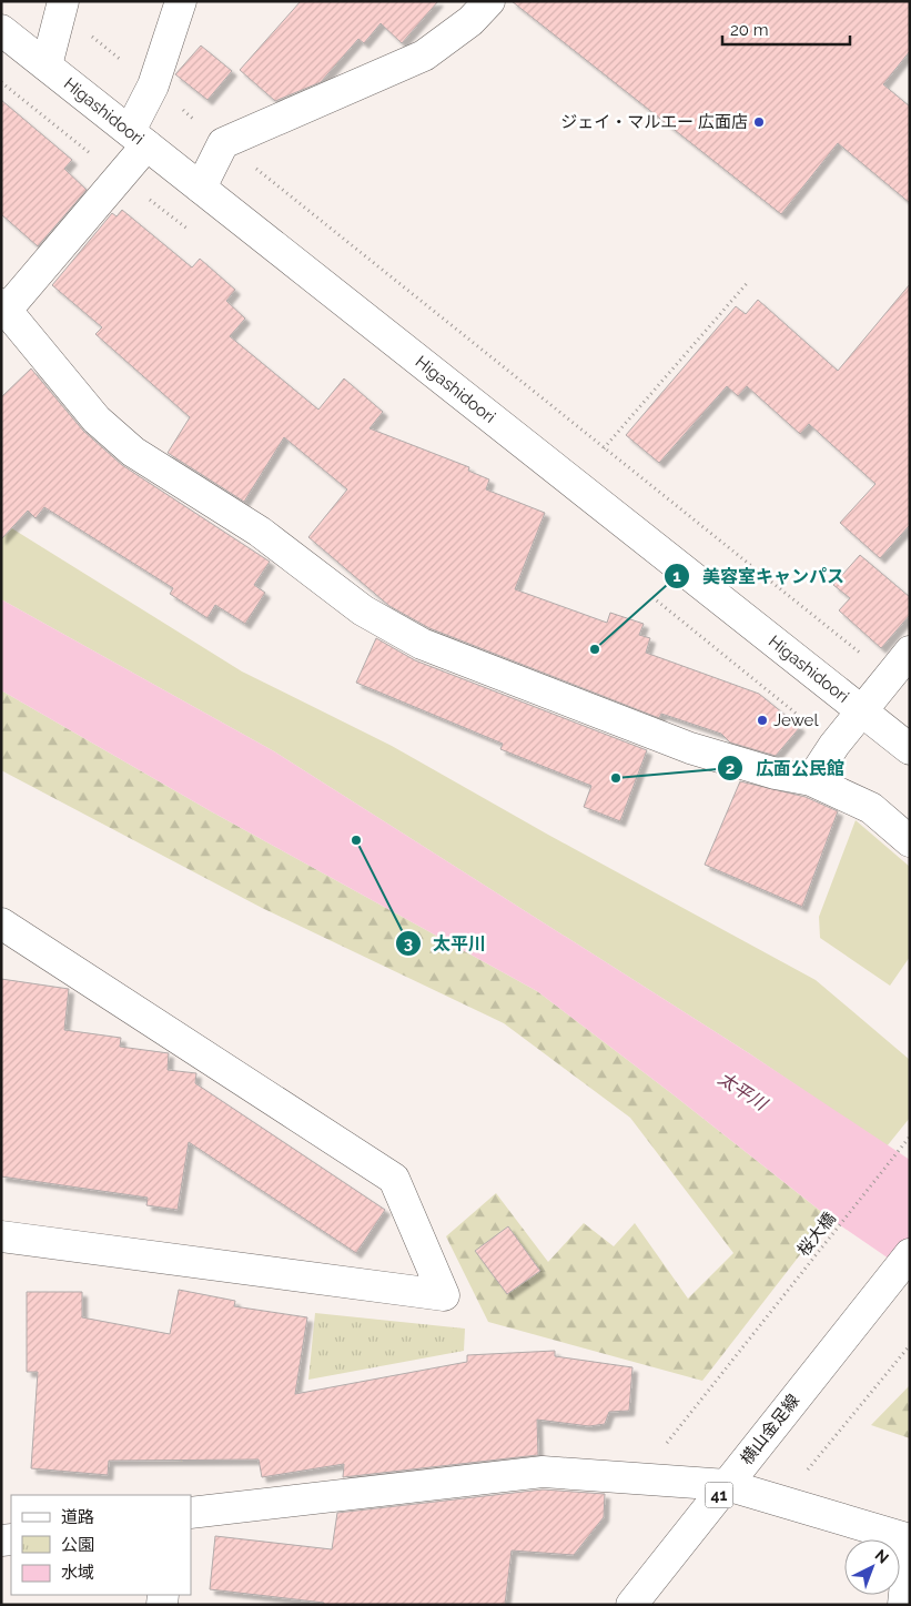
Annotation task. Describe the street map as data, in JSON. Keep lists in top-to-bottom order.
{
  "streets": {
    "street": ["Higashidoori", "横山金足線", "41"],
    "path": ["桜大橋"]
  },
  "water": ["太平川"],
  "places": [
    "ジェイ・マルエー 広面店",
    "美容室キャンパス",
    "Jewel",
    "広面公民館",
    "太平川"
  ],
  "legend": ["道路", "公園", "水域"],
  "scale_bar": "20 m",
  "north": "top right"
}
